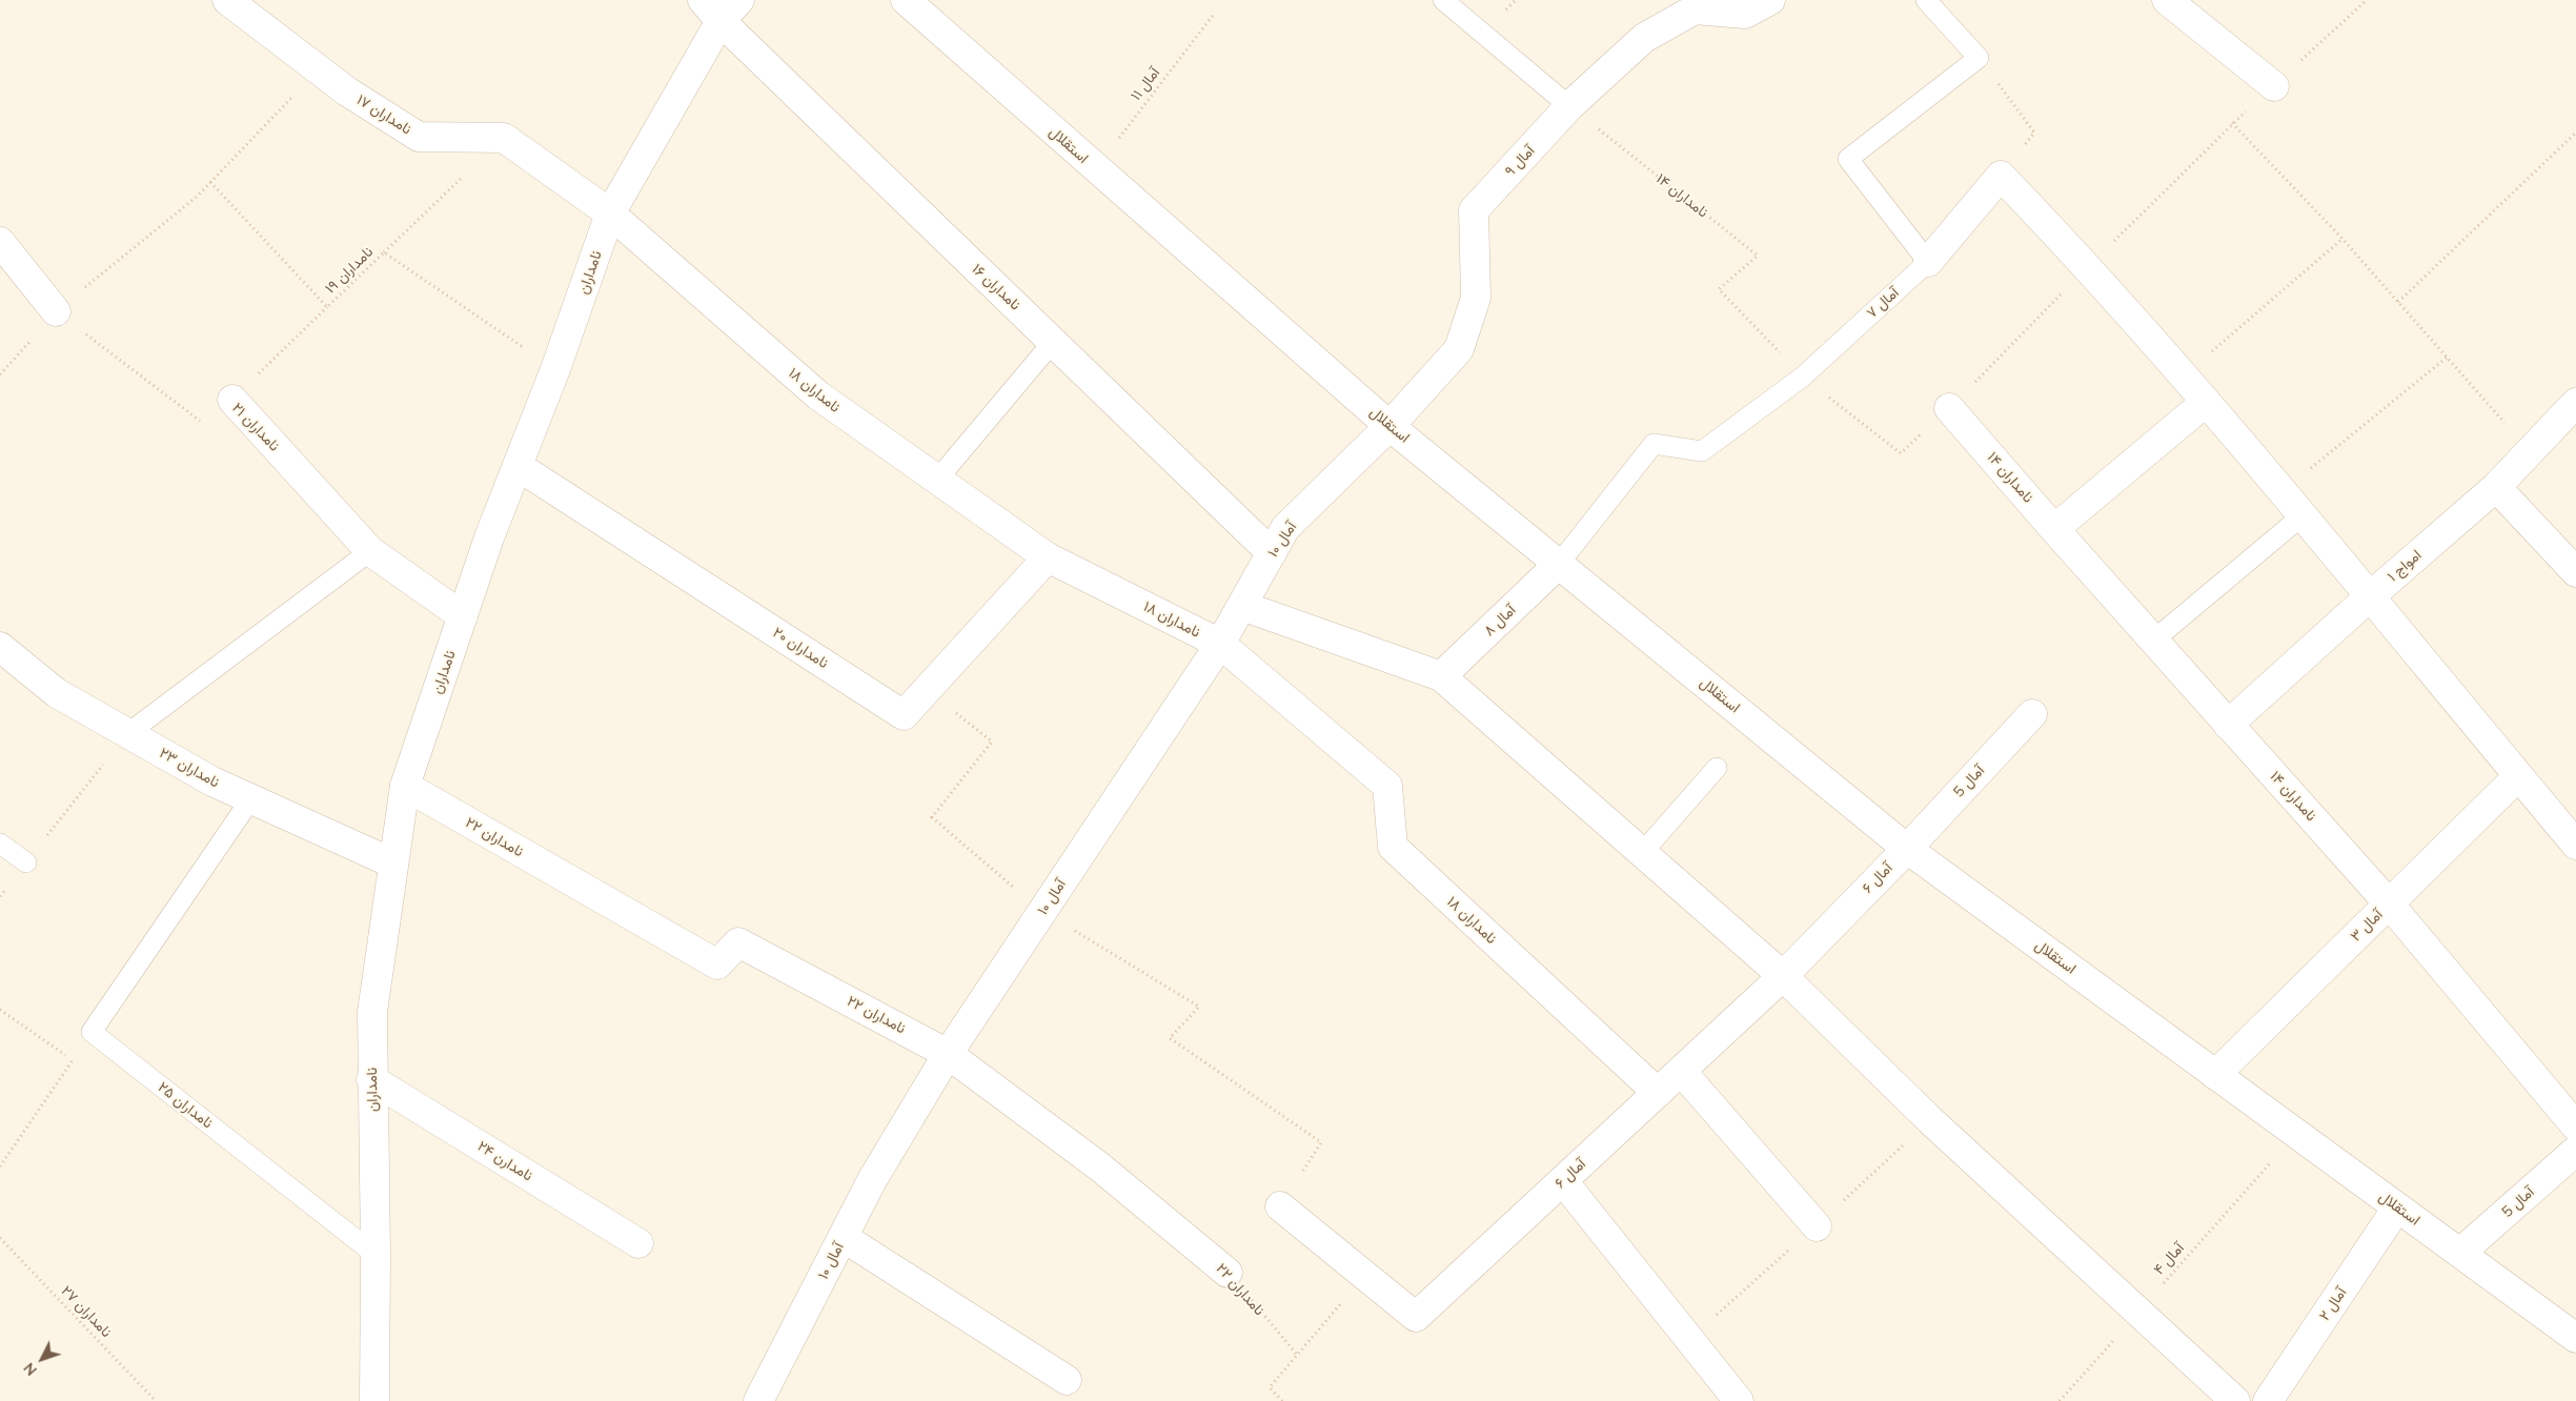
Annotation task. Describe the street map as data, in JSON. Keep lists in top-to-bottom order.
{
  "streets": {
    "street": [
      "نامداران ۱۷",
      "استقلال",
      "آمال ۹",
      "نامداران ۱۴",
      "نامداران",
      "نامداران ۱۶",
      "نامداران ۱۸",
      "نامداران ۲۱",
      "آمال ۱۰",
      "امواج ۱",
      "آمال ۸",
      "نامداران ۲۰",
      "نامداران ۲۳",
      "آمال 5",
      "نامداران ۲۲",
      "آمال ۶",
      "آمال ۳",
      "نامدارن ۲۴",
      "آمال ۲"
    ],
    "lane": ["آمال ۷", "نامداران ۲۵"],
    "path": [
      "آمال ۱۱",
      "نامداران ۱۹",
      "آمال ۴",
      "نامداران ۲۷"
    ]
  },
  "crossings": [
    ["آمال ۱۱", "استقلال"],
    ["استقلال", "آمال ۹"],
    ["استقلال", "آمال ۷"],
    ["استقلال", "آمال ۱۰"],
    ["استقلال", "آمال ۸"],
    ["استقلال", "آمال 5"],
    ["استقلال", "آمال ۶"],
    ["استقلال", "آمال ۳"],
    ["استقلال", "آمال ۴"],
    ["استقلال", "آمال ۲"],
    ["آمال ۹", "نامداران ۱۴"],
    ["آمال ۹", "آمال ۱۰"],
    ["نامداران ۱۴", "آمال ۷"],
    ["نامداران ۱۴", "امواج ۱"],
    ["نامداران ۱۴", "آمال ۳"],
    ["نامداران ۱۹", "نامداران"],
    ["نامداران", "نامداران ۱۶"],
    ["نامداران", "نامداران ۱۸"],
    ["نامداران", "نامداران ۲۱"],
    ["نامداران", "نامداران ۲۰"],
    ["نامداران", "نامداران ۲۳"],
    ["نامداران", "نامداران ۲۲"],
    ["نامداران", "نامداران ۲۵"],
    ["نامداران", "نامدارن ۲۴"],
    ["نامداران ۱۶", "آمال ۱۰"],
    ["آمال ۷", "آمال ۸"],
    ["نامداران ۱۸", "آمال ۱۰"],
    ["نامداران ۱۸", "نامداران ۲۰"],
    ["نامداران ۱۸", "آمال ۶"],
    ["آمال ۱۰", "نامداران ۲۲"],
    ["آمال 5", "آمال ۶"]
  ],
  "north": "bottom left"
}
